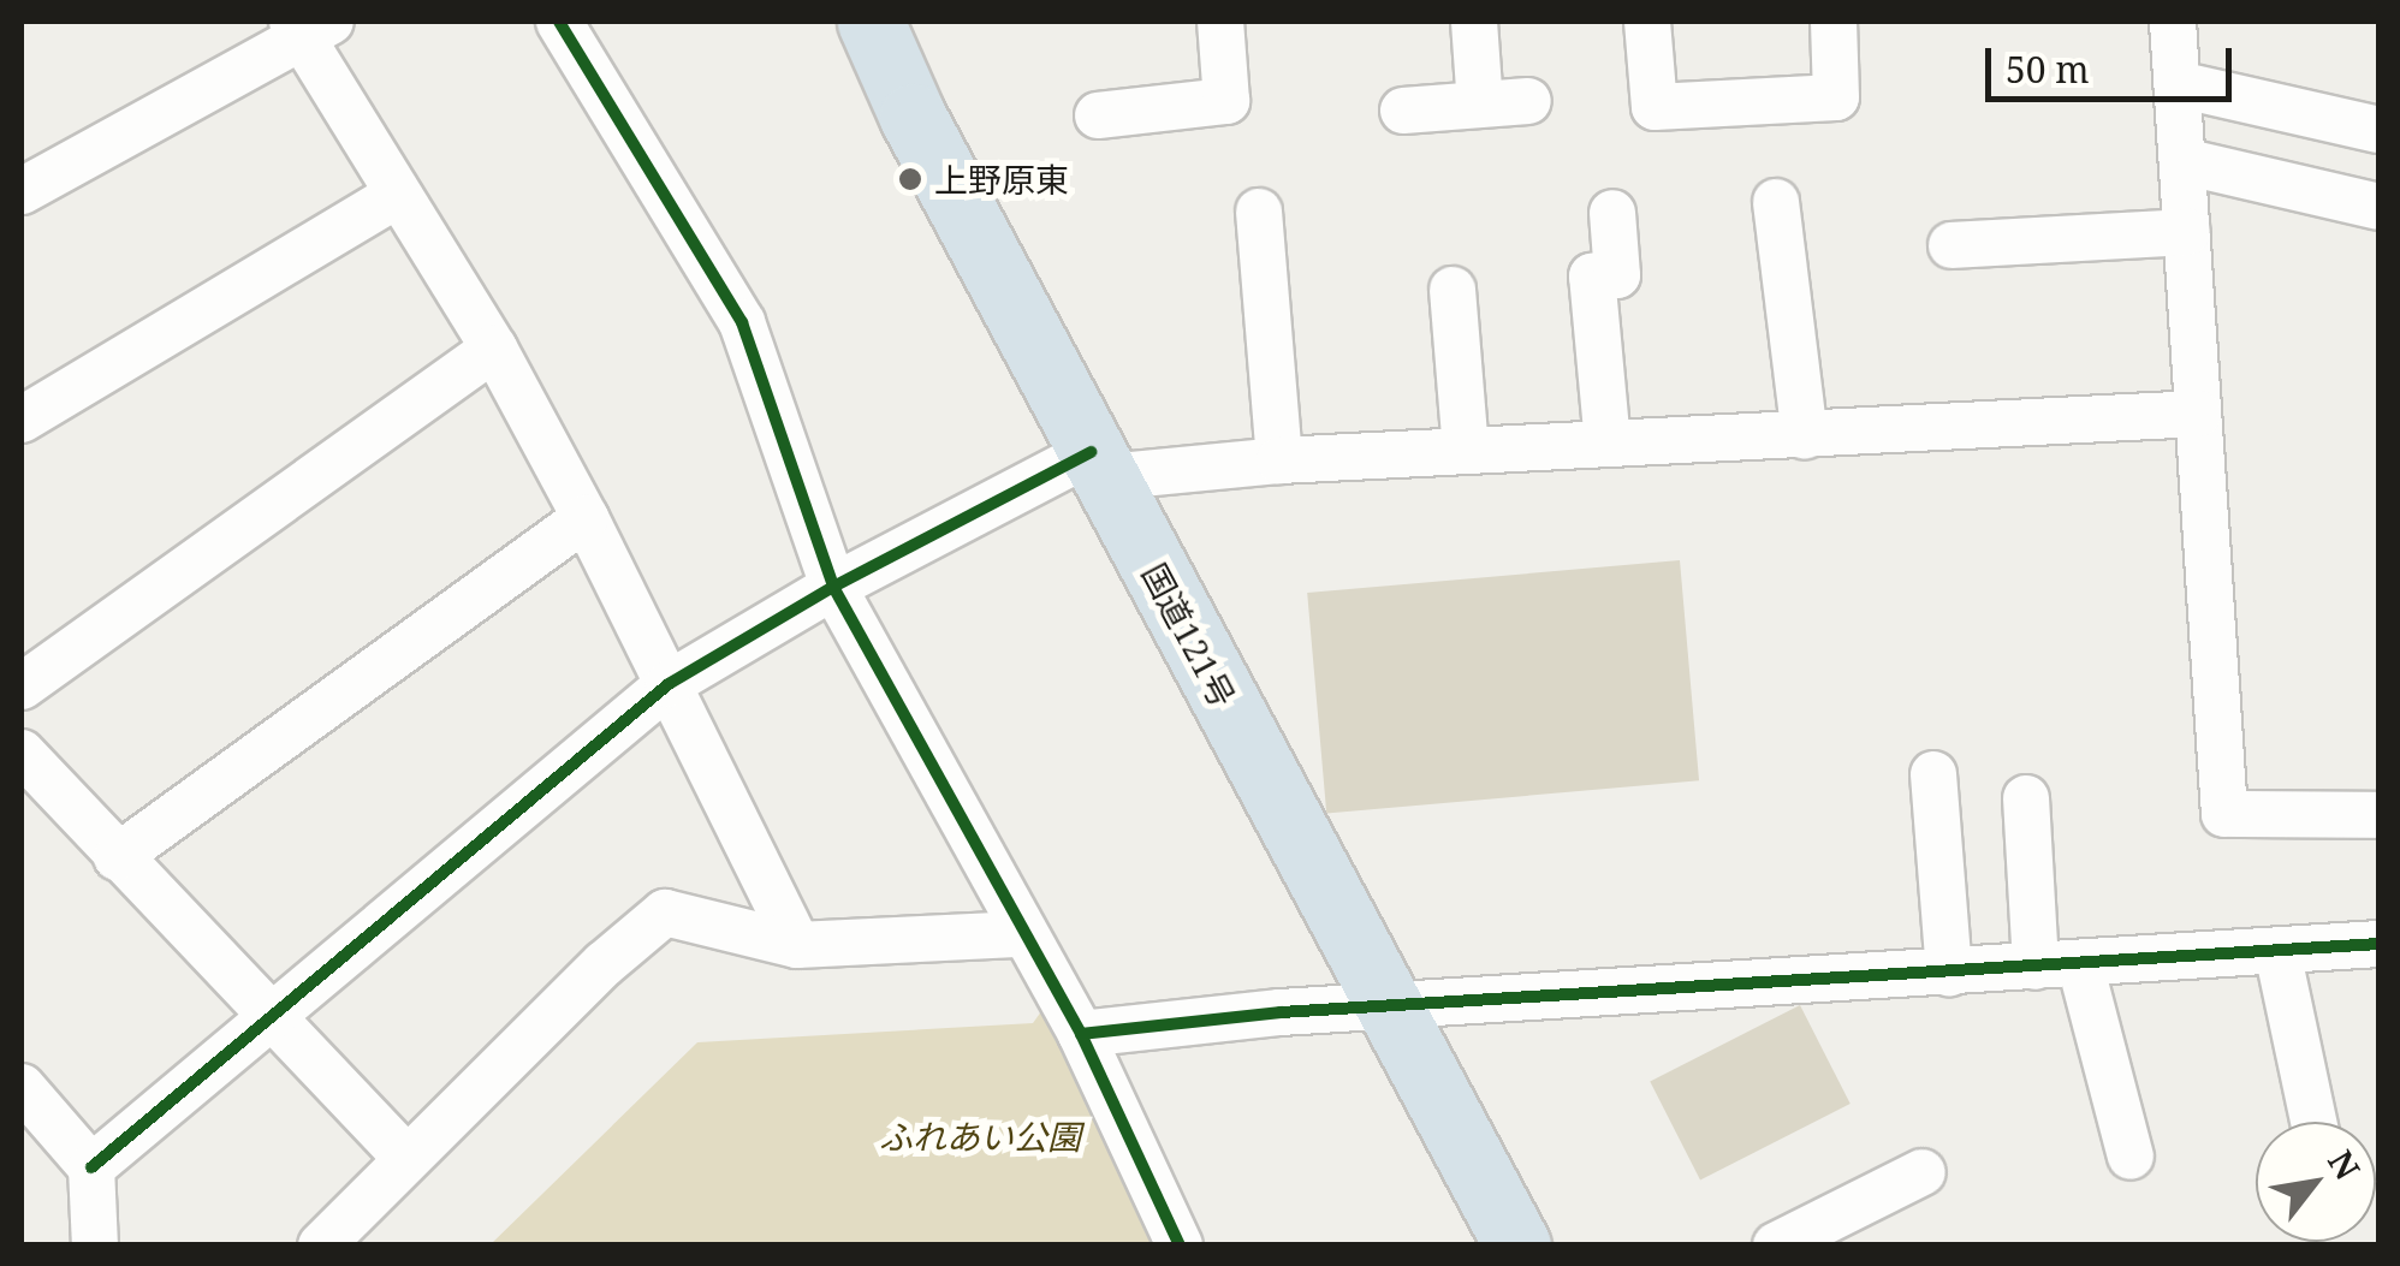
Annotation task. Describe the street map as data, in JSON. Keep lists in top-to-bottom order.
{
  "streets": {
    "highway": ["国道121号"]
  },
  "parks": ["ふれあい公園"],
  "places": ["上野原東"],
  "scale_bar": "50 m",
  "north": "top right"
}
